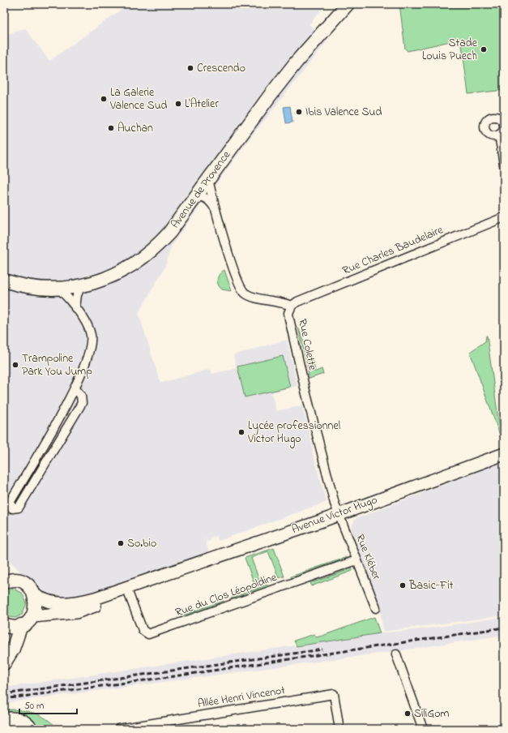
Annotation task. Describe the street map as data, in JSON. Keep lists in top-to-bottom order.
{
  "streets": {
    "main road": ["Avenue de Provence", "Avenue Victor Hugo"],
    "street": [
      "Rue Charles Baudelaire",
      "Rue Colette",
      "Rue Kléber",
      "Rue du Clos Léopoldine",
      "Allée Henri Vincenot"
    ]
  },
  "crossings": [
    ["Avenue de Provence", "Rue Colette"],
    ["Rue Charles Baudelaire", "Rue Colette"],
    ["Rue Colette", "Avenue Victor Hugo"],
    ["Rue Colette", "Rue Kléber"],
    ["Avenue Victor Hugo", "Rue Kléber"],
    ["Avenue Victor Hugo", "Rue du Clos Léopoldine"],
    ["Rue Kléber", "Rue du Clos Léopoldine"]
  ],
  "places": [
    "Stade Louis Puech",
    "Crescendo",
    "La Galerie Valence Sud",
    "L'Atelier",
    "Ibis Valence Sud",
    "Auchan",
    "Trampoline Park You Jump",
    "Lycée professionnel Victor Hugo",
    "So.bio",
    "Basic-Fit",
    "SiliGom"
  ],
  "scale_bar": "50 m"
}
